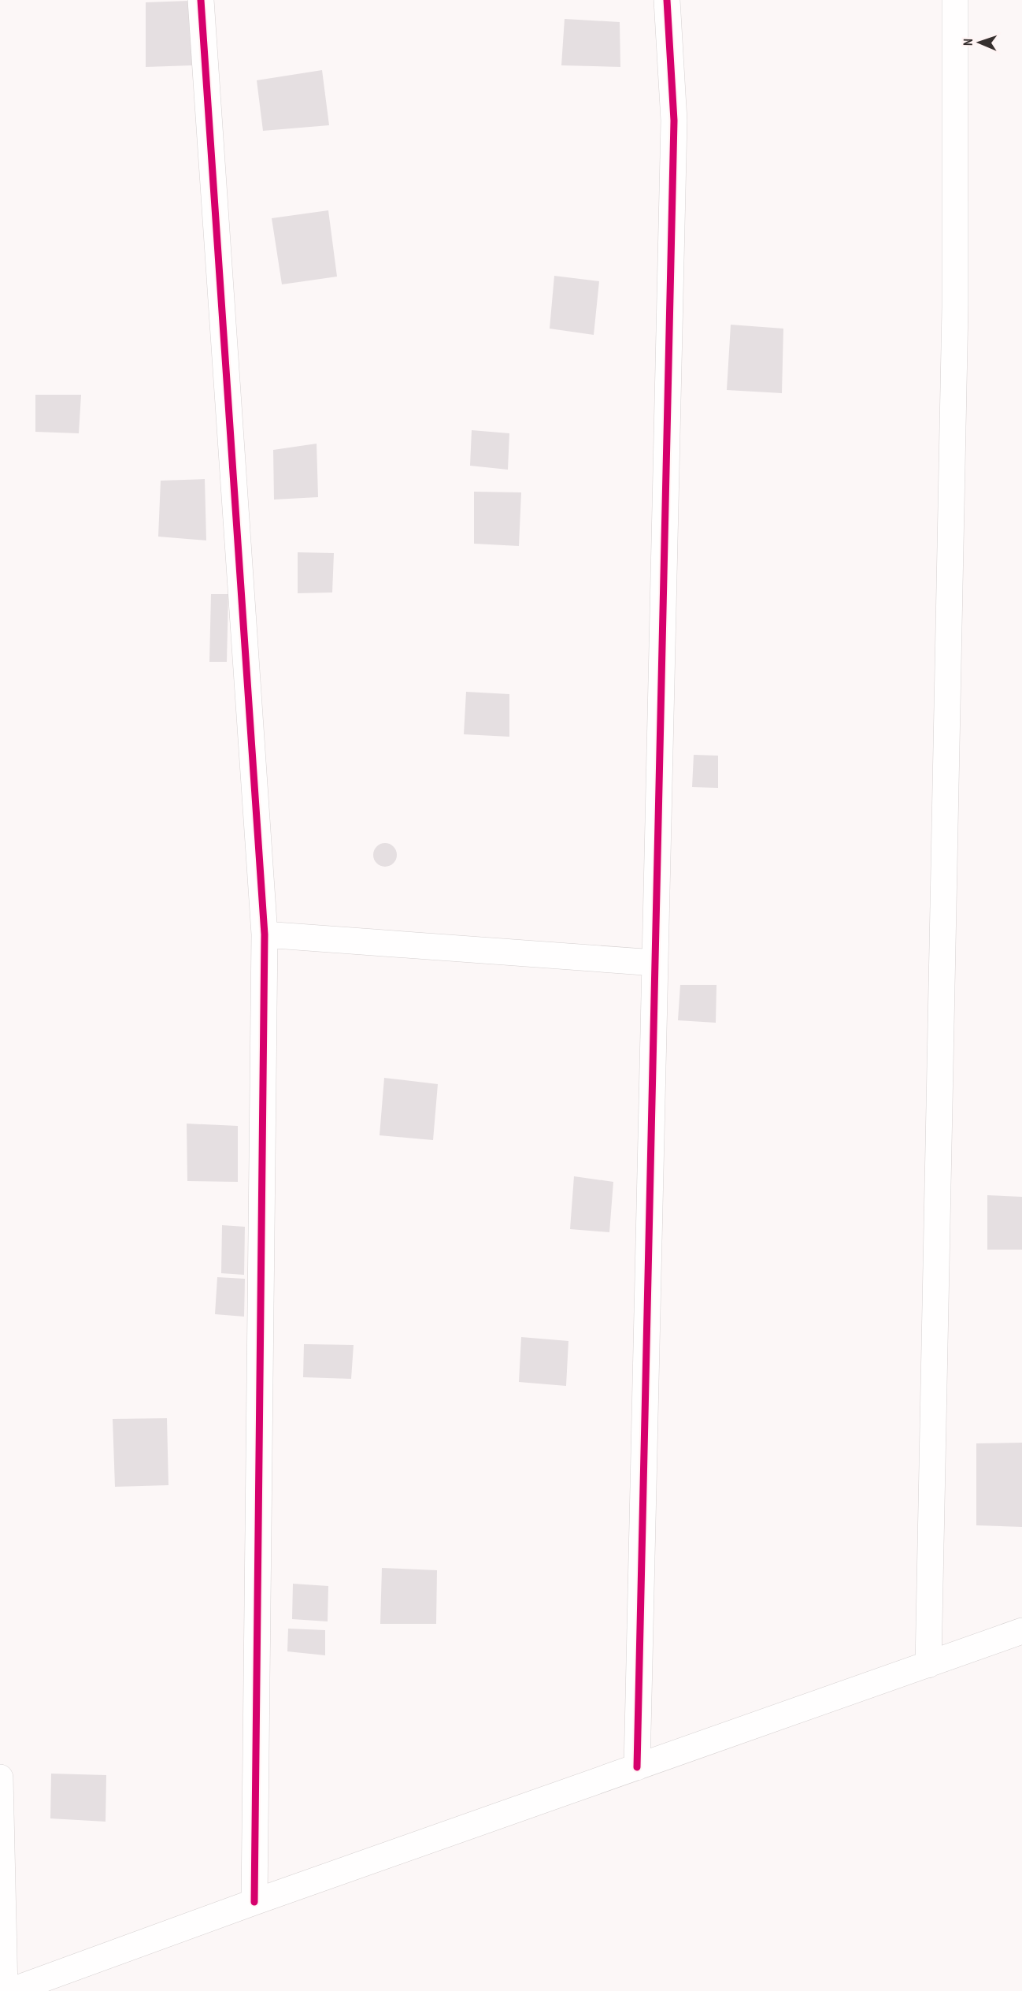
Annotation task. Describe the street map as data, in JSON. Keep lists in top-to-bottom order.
{
  "north": "left"
}
